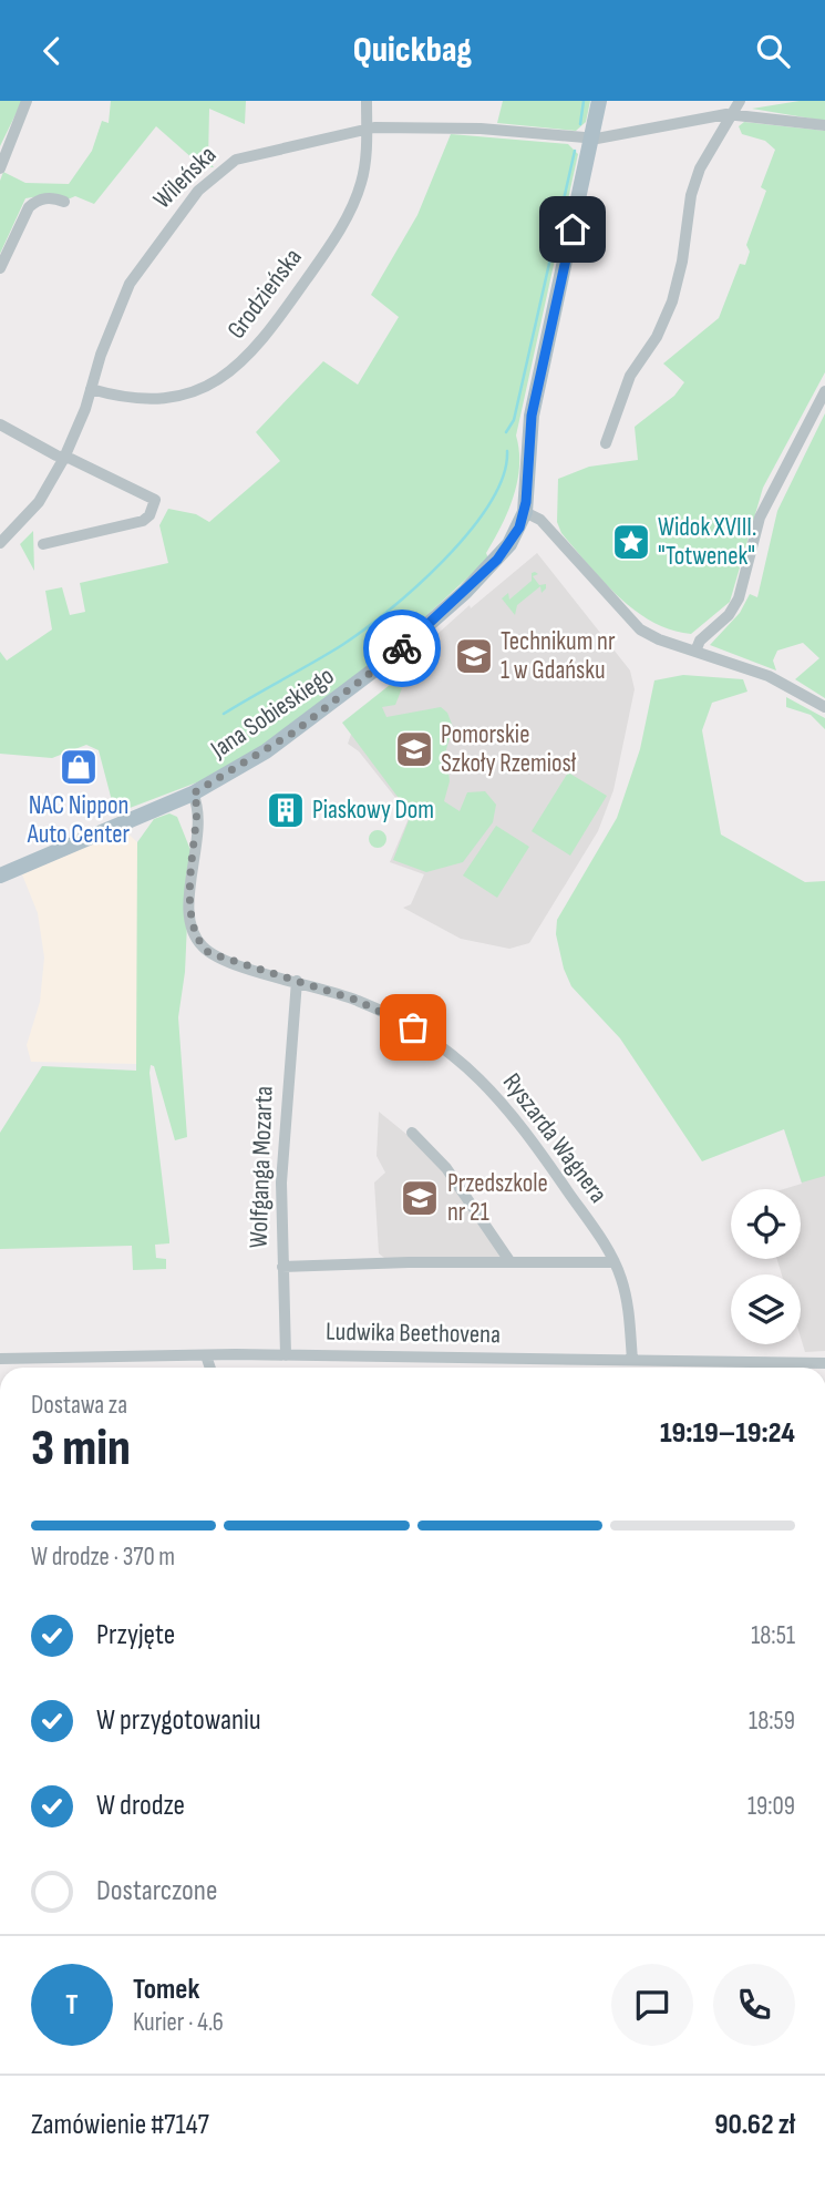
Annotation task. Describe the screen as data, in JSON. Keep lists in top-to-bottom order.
{
  "streets": {
    "main road": ["Jana Sobieskiego"],
    "street": [
      "Wileńska",
      "Grodzieńska",
      "Ryszarda Wagnera",
      "Wolfganga Mozarta",
      "Ludwika Beethovena"
    ]
  },
  "crossings": [
    ["Wileńska", "Grodzieńska"],
    ["Wileńska", "Jana Sobieskiego"],
    ["Jana Sobieskiego", "Ryszarda Wagnera"],
    ["Ryszarda Wagnera", "Wolfganga Mozarta"],
    ["Ryszarda Wagnera", "Ludwika Beethovena"],
    ["Wolfganga Mozarta", "Ludwika Beethovena"]
  ],
  "places": {
    "place": ["Widok XVIII. \"Totwenek\""],
    "school or university": ["Technikum nr 1 w Gdańsku", "Pomorskie Szkoły Rzemiosł", "Przedszkole nr 21"],
    "shop": ["NAC Nippon Auto Center"],
    "building": ["Piaskowy Dom"]
  },
  "page": {
    "header": "Quickbag",
    "heading": ["3 min", "Dostawa za", "19:19–19:24"],
    "panel": [
      "Tomek",
      "Kurier · 4.6",
      "Zamówienie #7147",
      "90.62 zł"
    ],
    "bar": "W drodze · 370 m",
    "list": [
      ["Przyjęte", "18:51"],
      ["W przygotowaniu", "18:59"],
      ["W drodze", "19:09"],
      "Dostarczone"
    ],
    "round": "T"
  }
}
